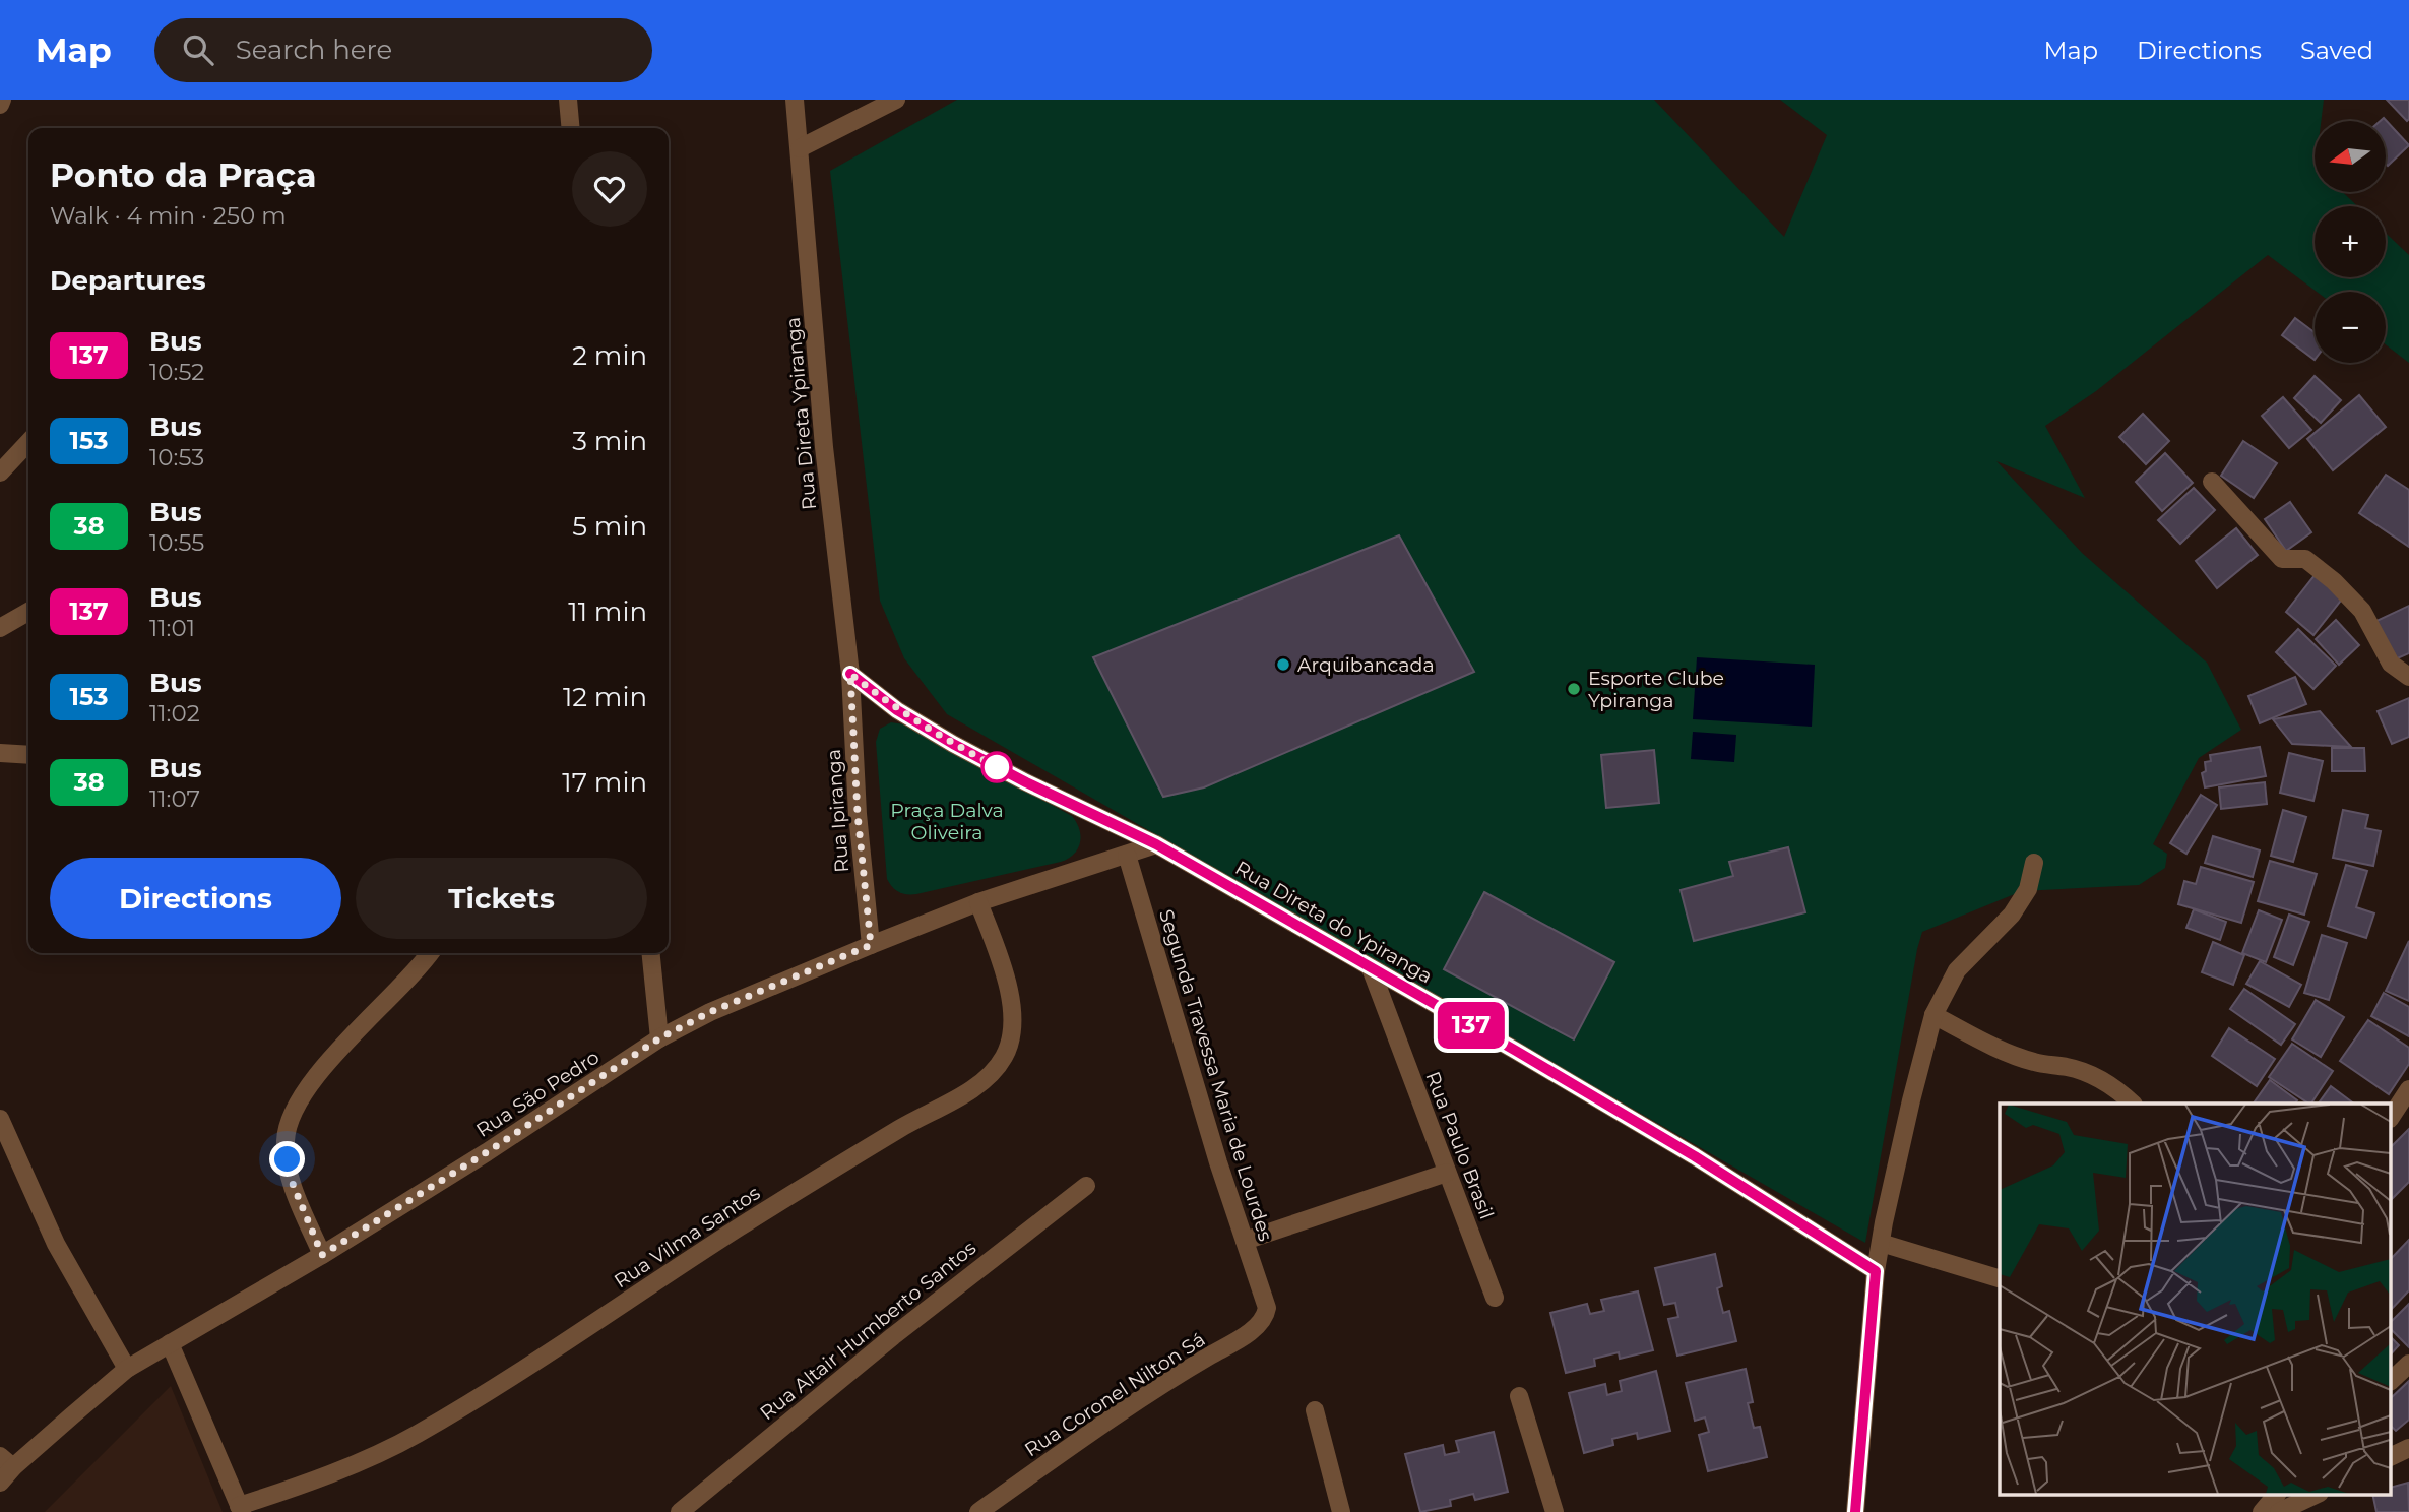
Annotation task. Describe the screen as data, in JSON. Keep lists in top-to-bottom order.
{
  "streets": {
    "street": [
      "Rua Direta Ypiranga",
      "Rua Ipiranga",
      "Rua Direta do Ypiranga",
      "Segunda Travessa Maria de Lourdes",
      "Rua São Pedro",
      "Rua Paulo Brasil",
      "Rua Vilma Santos",
      "Rua Altair Humberto Santos",
      "Rua Coronel Nilton Sá"
    ]
  },
  "crossings": [
    ["Rua Direta Ypiranga", "Rua Ipiranga"],
    ["Rua Direta Ypiranga", "Rua Direta do Ypiranga"],
    ["Rua Ipiranga", "Rua Direta do Ypiranga"],
    ["Rua Ipiranga", "Rua São Pedro"],
    ["Rua Direta do Ypiranga", "Rua São Pedro"],
    ["Rua Direta do Ypiranga", "Rua Paulo Brasil"],
    ["Segunda Travessa Maria de Lourdes", "Rua São Pedro"],
    ["Segunda Travessa Maria de Lourdes", "Rua Coronel Nilton Sá"],
    ["Rua São Pedro", "Rua Vilma Santos"]
  ],
  "parks": ["Praça Dalva Oliveira"],
  "places": ["Arquibancada", "Esporte Clube Ypiranga"],
  "lines": ["bus line 137"],
  "north": "left",
  "page": {
    "header": "Map",
    "search": "Search here",
    "nav": ["Map", "Directions", "Saved"],
    "on_map": "137",
    "map_buttons": ["+", "−"],
    "heading": [
      ["Ponto da Praça", "Walk · 4 min · 250 m"],
      "Departures"
    ],
    "list": [
      {
        "mark": "137",
        "name": "Bus",
        "note": "10:52",
        "value": "2 min"
      },
      {
        "mark": "153",
        "name": "Bus",
        "note": "10:53",
        "value": "3 min"
      },
      {
        "mark": "38",
        "name": "Bus",
        "note": "10:55",
        "value": "5 min"
      },
      {
        "mark": "137",
        "name": "Bus",
        "note": "11:01",
        "value": "11 min"
      },
      {
        "mark": "153",
        "name": "Bus",
        "note": "11:02",
        "value": "12 min"
      },
      {
        "mark": "38",
        "name": "Bus",
        "note": "11:07",
        "value": "17 min"
      }
    ],
    "buttons": ["Directions", "Tickets"]
  }
}
